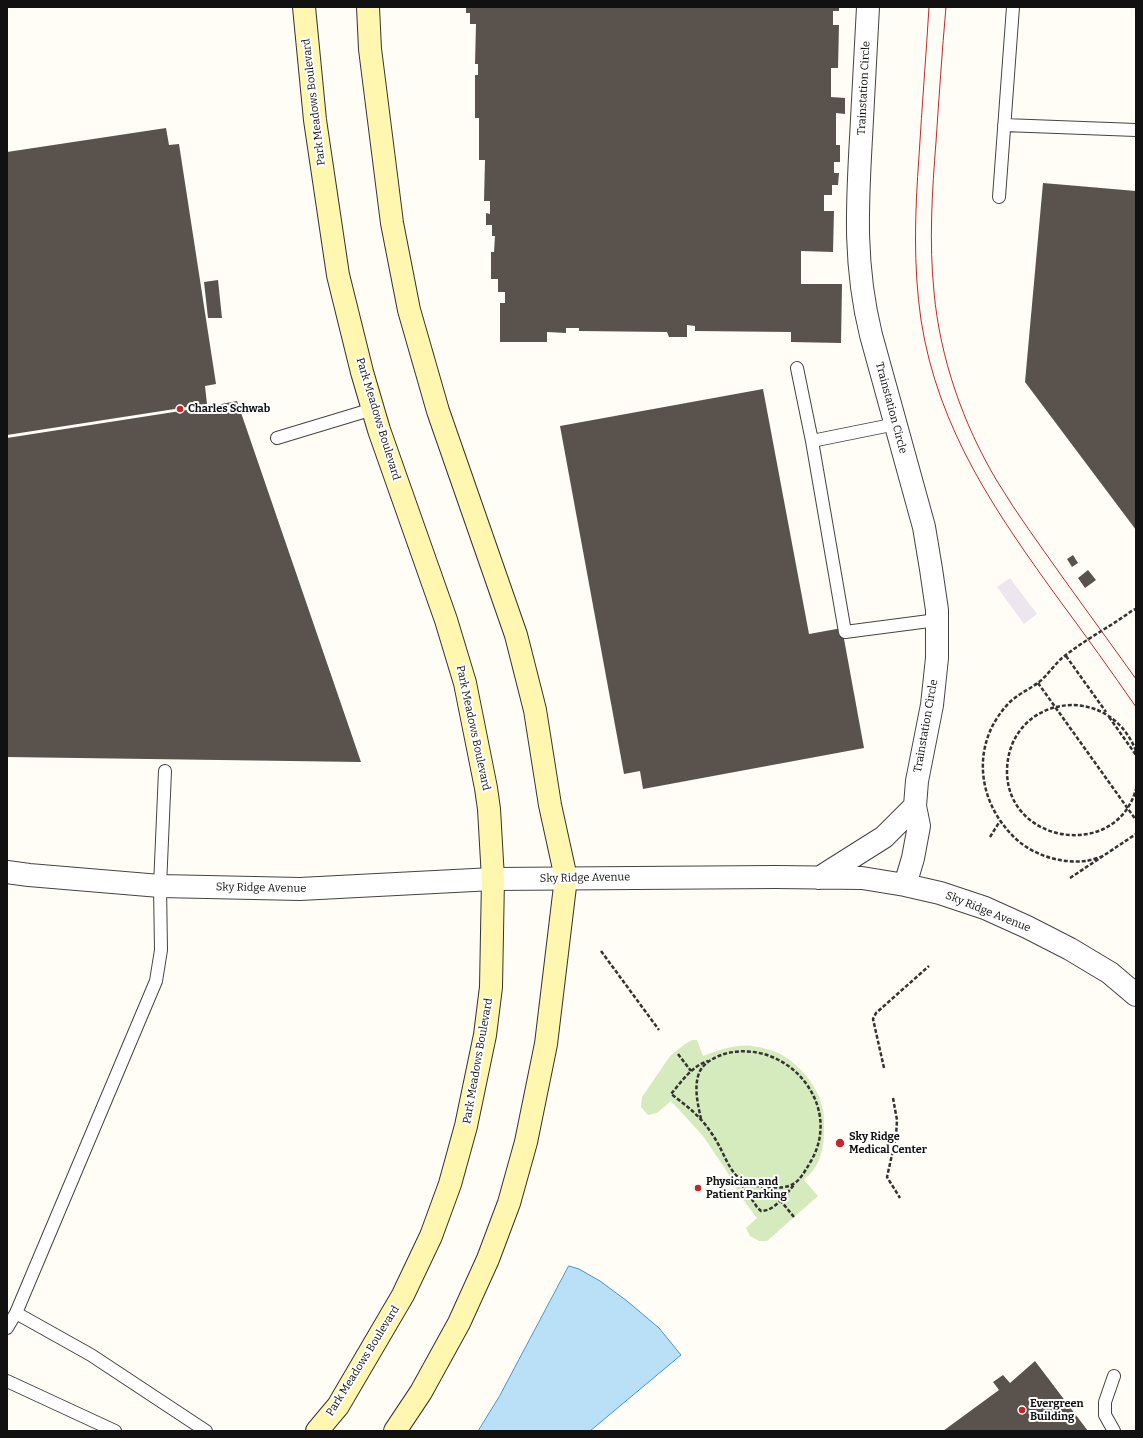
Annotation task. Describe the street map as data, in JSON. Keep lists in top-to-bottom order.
{
  "streets": {
    "main road": ["Park Meadows Boulevard"],
    "street": ["Trainstation Circle", "Sky Ridge Avenue"]
  },
  "crossings": [
    ["Trainstation Circle", "Sky Ridge Avenue"],
    ["Park Meadows Boulevard", "Sky Ridge Avenue"]
  ],
  "places": [
    "Charles Schwab",
    "Sky Ridge Medical Center",
    "Physician and Patient Parking",
    "Evergreen Building"
  ]
}
